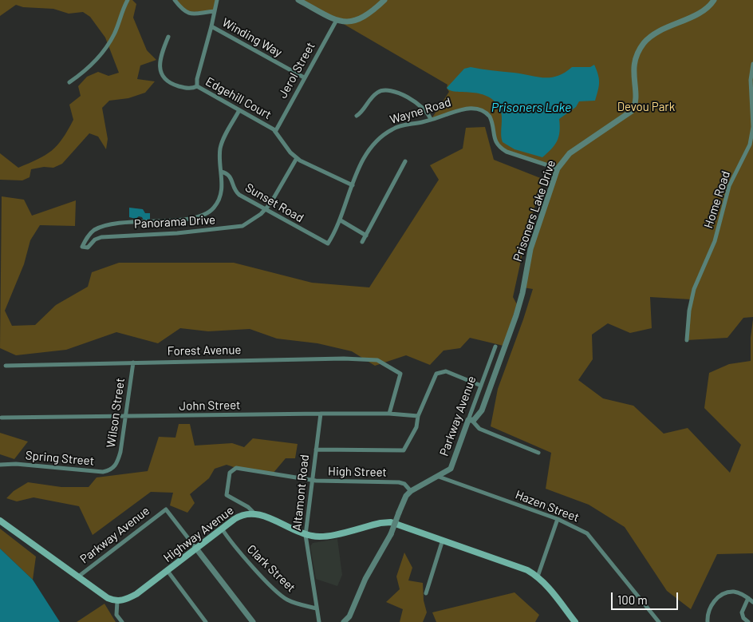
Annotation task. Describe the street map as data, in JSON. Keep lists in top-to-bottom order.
{
  "streets": {
    "main road": ["Highway Avenue"],
    "street": [
      "Winding Way",
      "Jerol Street",
      "Edgehill Court",
      "Wayne Road",
      "Home Road",
      "Sunset Road",
      "Prisoners Lake Drive",
      "Panorama Drive",
      "Forest Avenue",
      "John Street",
      "Wilson Street",
      "Parkway Avenue",
      "Spring Street",
      "High Street",
      "Altamont Road",
      "Hazen Street",
      "Clark Street"
    ]
  },
  "crossings": [
    ["Winding Way", "Jerol Street"],
    ["Jerol Street", "Edgehill Court"],
    ["Edgehill Court", "Wayne Road"],
    ["Edgehill Court", "Panorama Drive"],
    ["Wayne Road", "Sunset Road"],
    ["Wayne Road", "Prisoners Lake Drive"],
    ["Sunset Road", "Panorama Drive"],
    ["Prisoners Lake Drive", "Parkway Avenue"],
    ["Forest Avenue", "John Street"],
    ["Forest Avenue", "Wilson Street"],
    ["John Street", "Wilson Street"],
    ["John Street", "Altamont Road"],
    ["Wilson Street", "Spring Street"],
    ["Parkway Avenue", "High Street"],
    ["Parkway Avenue", "Hazen Street"],
    ["Parkway Avenue", "Highway Avenue"],
    ["High Street", "Altamont Road"],
    ["High Street", "Highway Avenue"],
    ["Altamont Road", "Clark Street"],
    ["Highway Avenue", "Clark Street"]
  ],
  "water": ["Prisoners Lake"],
  "parks": ["Devou Park"],
  "scale_bar": "100 m"
}
